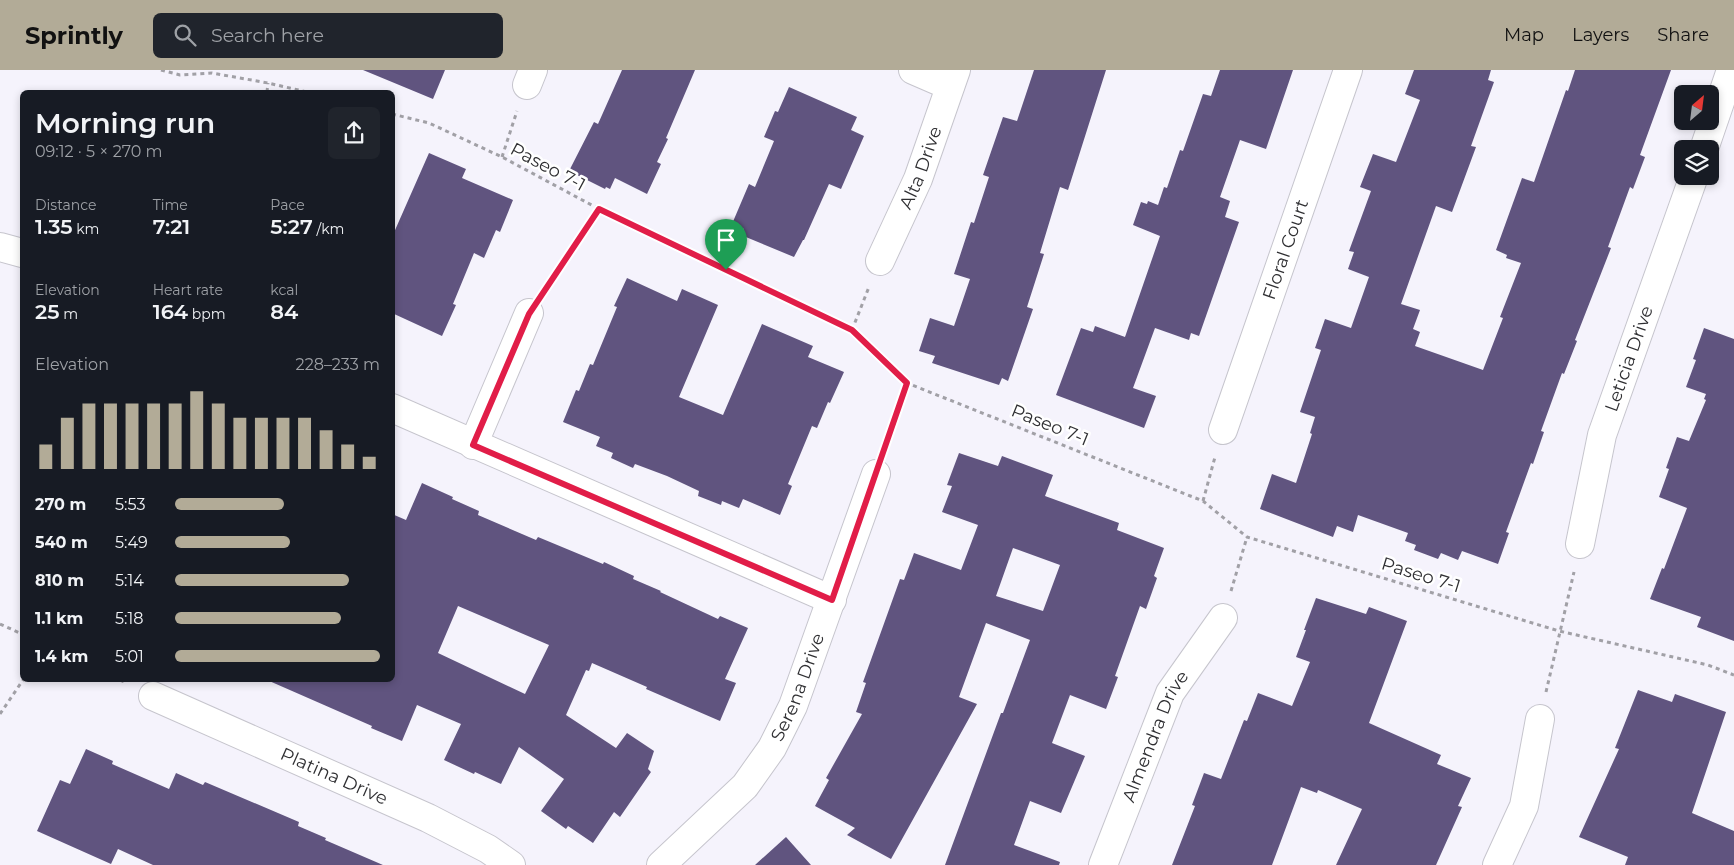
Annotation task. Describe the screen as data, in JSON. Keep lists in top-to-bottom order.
{
  "streets": {
    "street": [
      "Alta Drive",
      "Floral Court",
      "Leticia Drive",
      "Serena Drive",
      "Almendra Drive",
      "Platina Drive"
    ],
    "path": ["Paseo 7-1"]
  },
  "north": "top right",
  "page": {
    "header": "Sprintly",
    "search": "Search here",
    "nav": ["Map", "Layers", "Share"],
    "heading": ["Morning run", "09:12 · 5 × 270 m"],
    "stats": [
      ["Distance", "1.35 km"],
      ["Time", "7:21"],
      ["Pace", "5:27 /km"],
      ["Elevation", "25 m"],
      ["Heart rate", "164 bpm"],
      ["kcal", "84"]
    ],
    "chart": ["Elevation", "228–233 m"],
    "list": [
      {
        "name": "270 m",
        "note": "5:53"
      },
      {
        "name": "540 m",
        "note": "5:49"
      },
      {
        "name": "810 m",
        "note": "5:14"
      },
      {
        "name": "1.1 km",
        "note": "5:18"
      },
      {
        "name": "1.4 km",
        "note": "5:01"
      }
    ]
  }
}
